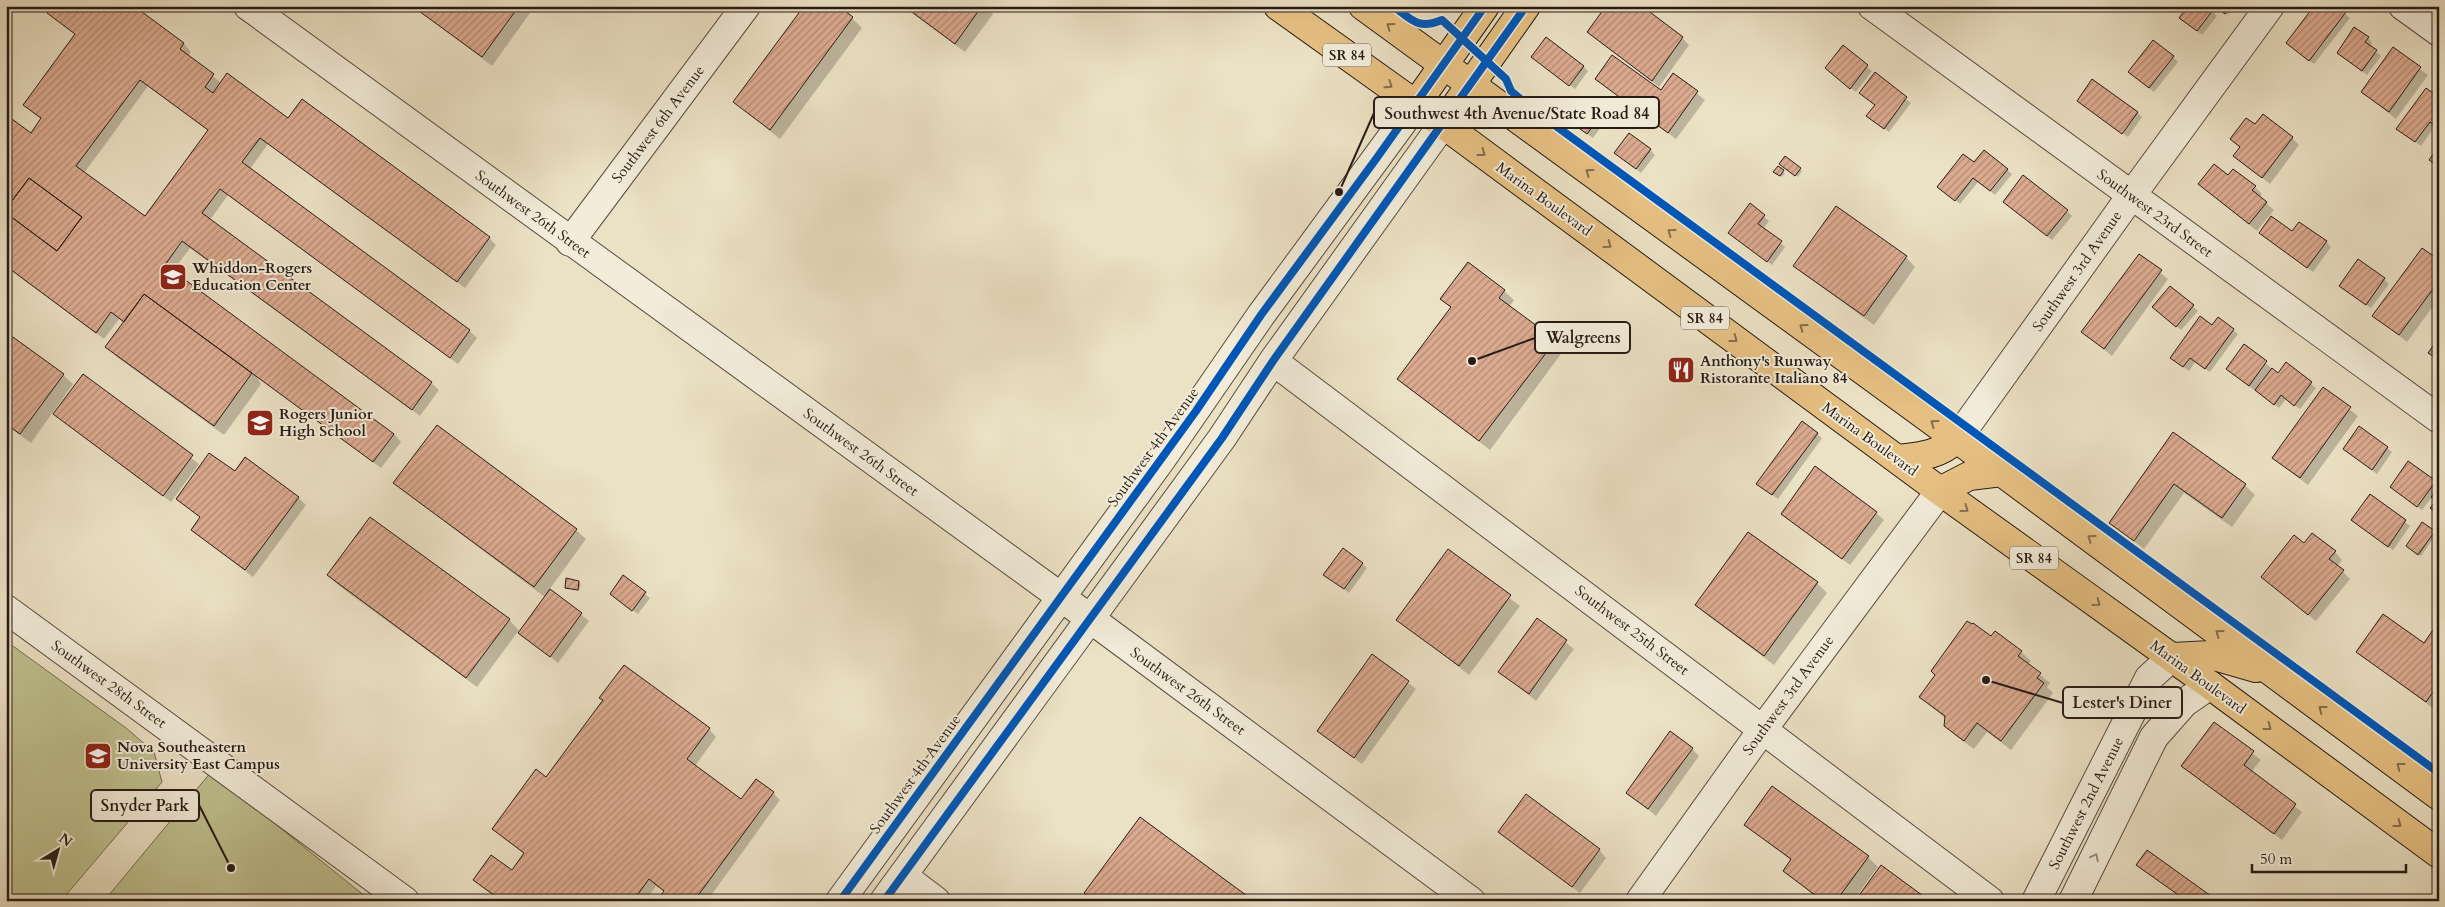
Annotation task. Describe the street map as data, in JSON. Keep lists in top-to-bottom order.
{
  "streets": {
    "main road": ["SR 84", "Marina Boulevard", "Southwest 4th Avenue"],
    "street": [
      "Southwest 6th Avenue",
      "Southwest 23rd Street",
      "Southwest 26th Street",
      "Southwest 3rd Avenue",
      "Southwest 25th Street",
      "Southwest 28th Street",
      "Southwest 2nd Avenue"
    ]
  },
  "crossings": [
    ["Southwest 6th Avenue", "Southwest 26th Street"],
    ["Marina Boulevard", "Southwest 3rd Avenue"],
    ["Marina Boulevard", "Southwest 4th Avenue"],
    ["Marina Boulevard", "Southwest 2nd Avenue"],
    ["Southwest 23rd Street", "Southwest 3rd Avenue"],
    ["Southwest 26th Street", "Southwest 4th Avenue"],
    ["Southwest 3rd Avenue", "Southwest 25th Street"]
  ],
  "places": {
    "other": [
      "Southwest 4th Avenue/State Road 84",
      "Walgreens",
      "Lester's Diner",
      "Snyder Park"
    ],
    "school or university": ["Whiddon-Rogers Education Center", "Rogers Junior High School", "Nova Southeastern University East Campus"],
    "restaurant": ["Anthony's Runway Ristorante Italiano 84"]
  },
  "scale_bar": "50 m",
  "north": "top right"
}
